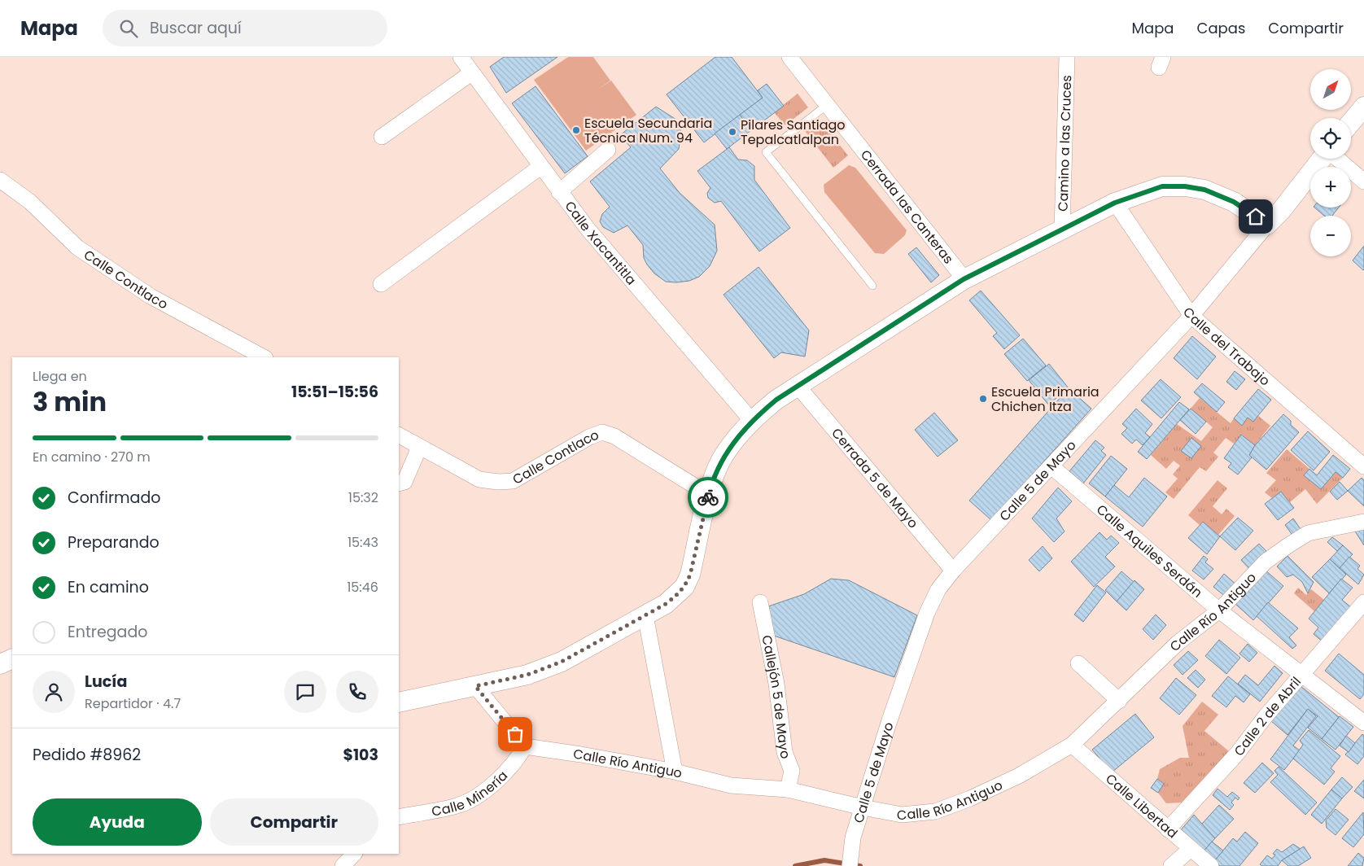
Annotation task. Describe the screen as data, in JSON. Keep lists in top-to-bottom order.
{
  "streets": {
    "street": [
      "Camino a las Cruces",
      "Cerrada las Canteras",
      "Calle Xacantitla",
      "Calle Contlaco",
      "Calle del Trabajo",
      "Cerrada 5 de Mayo",
      "Calle 5 de Mayo",
      "Calle Aquiles Serdán",
      "Calle Río Antiguo",
      "Callejón 5 de Mayo",
      "Calle 2 de Abril",
      "Calle Minería",
      "Calle Libertad"
    ]
  },
  "crossings": [
    ["Calle del Trabajo", "Calle 5 de Mayo"],
    ["Cerrada 5 de Mayo", "Calle 5 de Mayo"],
    ["Calle 5 de Mayo", "Calle Aquiles Serdán"],
    ["Calle 5 de Mayo", "Calle Río Antiguo"],
    ["Calle Aquiles Serdán", "Calle Río Antiguo"],
    ["Calle Aquiles Serdán", "Calle 2 de Abril"],
    ["Calle Río Antiguo", "Callejón 5 de Mayo"],
    ["Calle Río Antiguo", "Calle Minería"],
    ["Calle Río Antiguo", "Calle Libertad"],
    ["Calle 2 de Abril", "Calle Libertad"]
  ],
  "places": ["Escuela Secundaria Técnica Num. 94", "Pilares Santiago Tepalcatlalpan", "Escuela Primaria Chichen Itza"],
  "north": "top right",
  "page": {
    "header": "Mapa",
    "search": "Buscar aquí",
    "nav": ["Mapa", "Capas", "Compartir"],
    "map_buttons": ["+", "−"],
    "heading": ["3 min", "Llega en", "15:51–15:56"],
    "panel": [
      "Lucía",
      "Repartidor · 4.7",
      "Pedido #8962",
      "$103"
    ],
    "bar": "En camino · 270 m",
    "list": [
      ["Confirmado", "15:32"],
      ["Preparando", "15:43"],
      ["En camino", "15:46"],
      "Entregado"
    ],
    "buttons": ["Ayuda", "Compartir"]
  }
}
